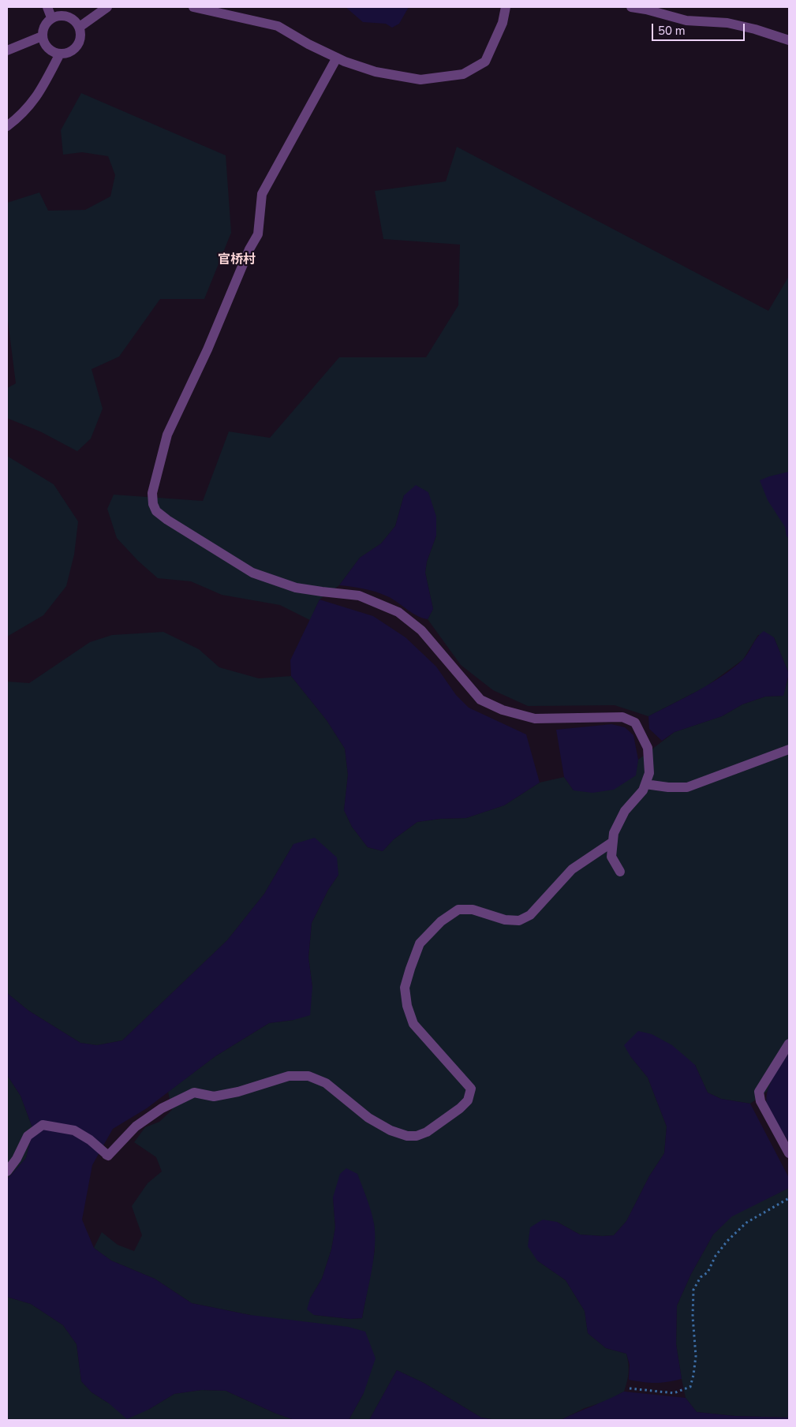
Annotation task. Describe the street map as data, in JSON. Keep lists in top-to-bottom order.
{
  "districts": ["官桥村"],
  "scale_bar": "50 m"
}
